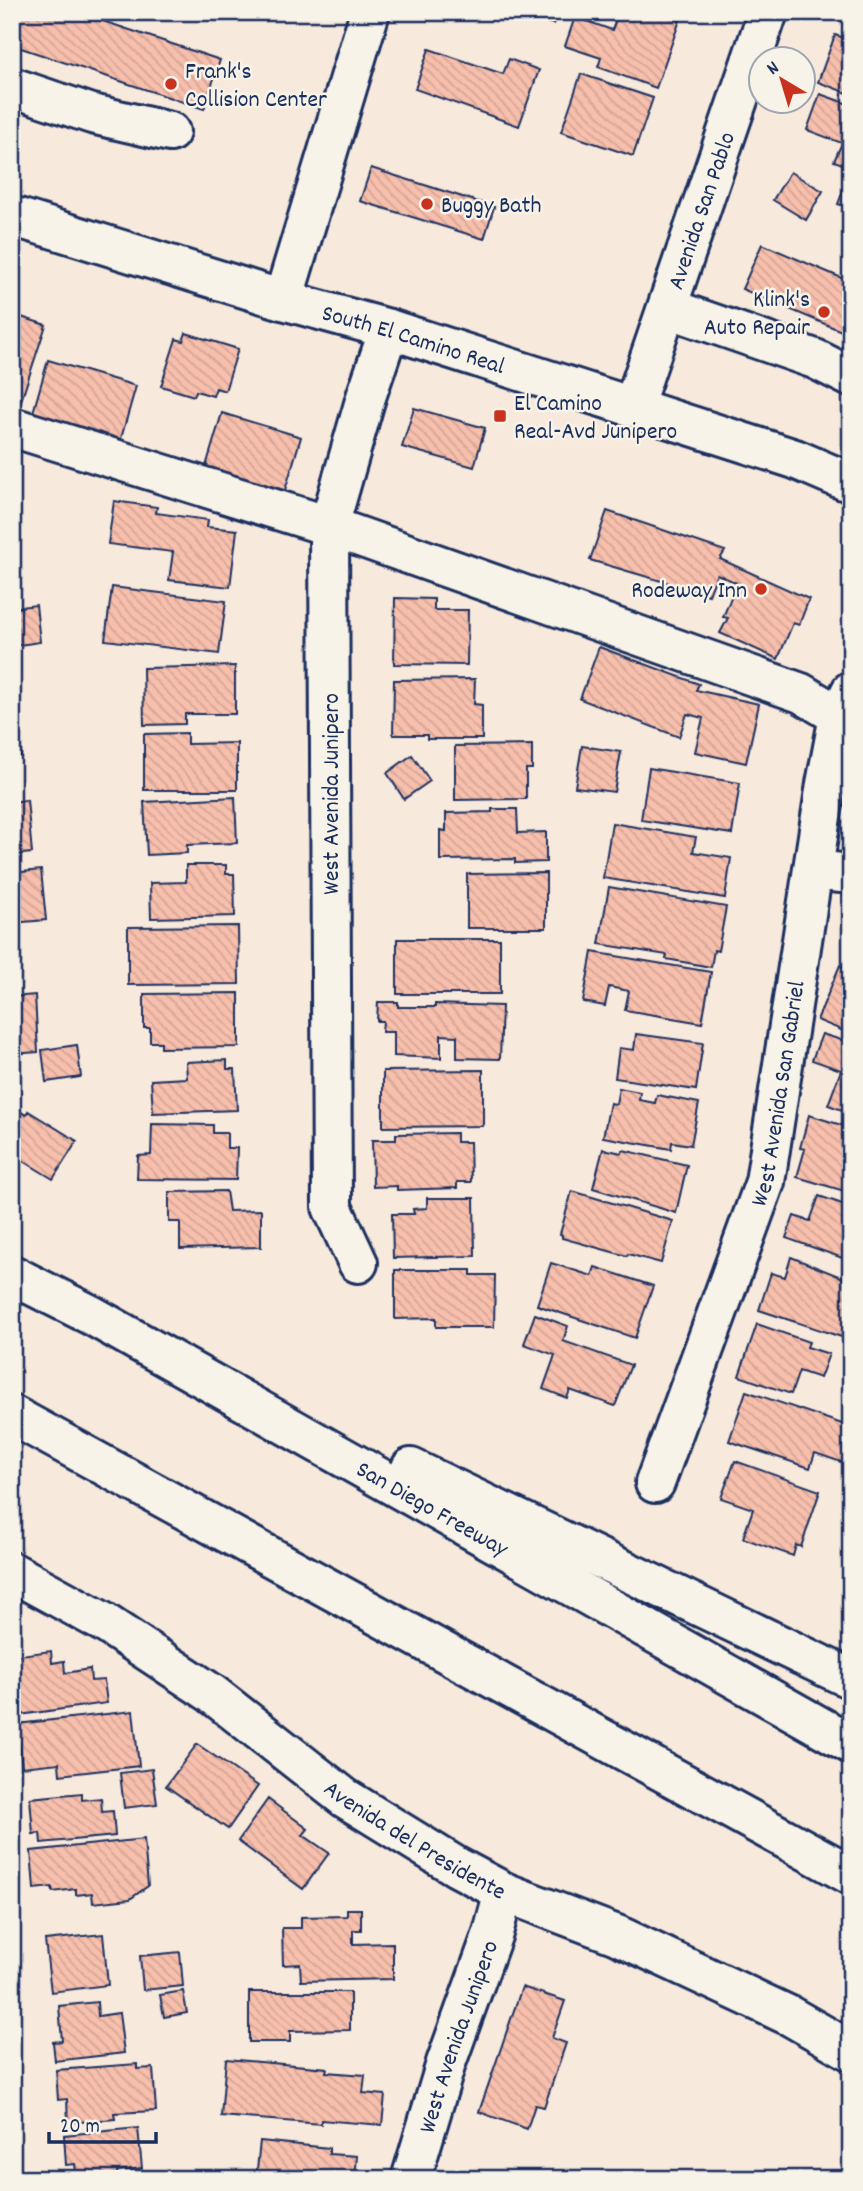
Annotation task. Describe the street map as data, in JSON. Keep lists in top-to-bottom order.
{
  "streets": {
    "main road": [
      "Avenida San Pablo",
      "South El Camino Real",
      "West Avenida Junipero",
      "West Avenida San Gabriel",
      "San Diego Freeway",
      "Avenida del Presidente"
    ]
  },
  "crossings": [
    ["Avenida San Pablo", "South El Camino Real"],
    ["South El Camino Real", "West Avenida Junipero"],
    ["West Avenida Junipero", "Avenida del Presidente"]
  ],
  "places": {
    "other": [
      "Frank's Collision Center",
      "Buggy Bath",
      "Klink's Auto Repair",
      "Rodeway Inn"
    ],
    "transit": ["El Camino Real-Avd Junipero"]
  },
  "scale_bar": "20 m",
  "north": "top left"
}
